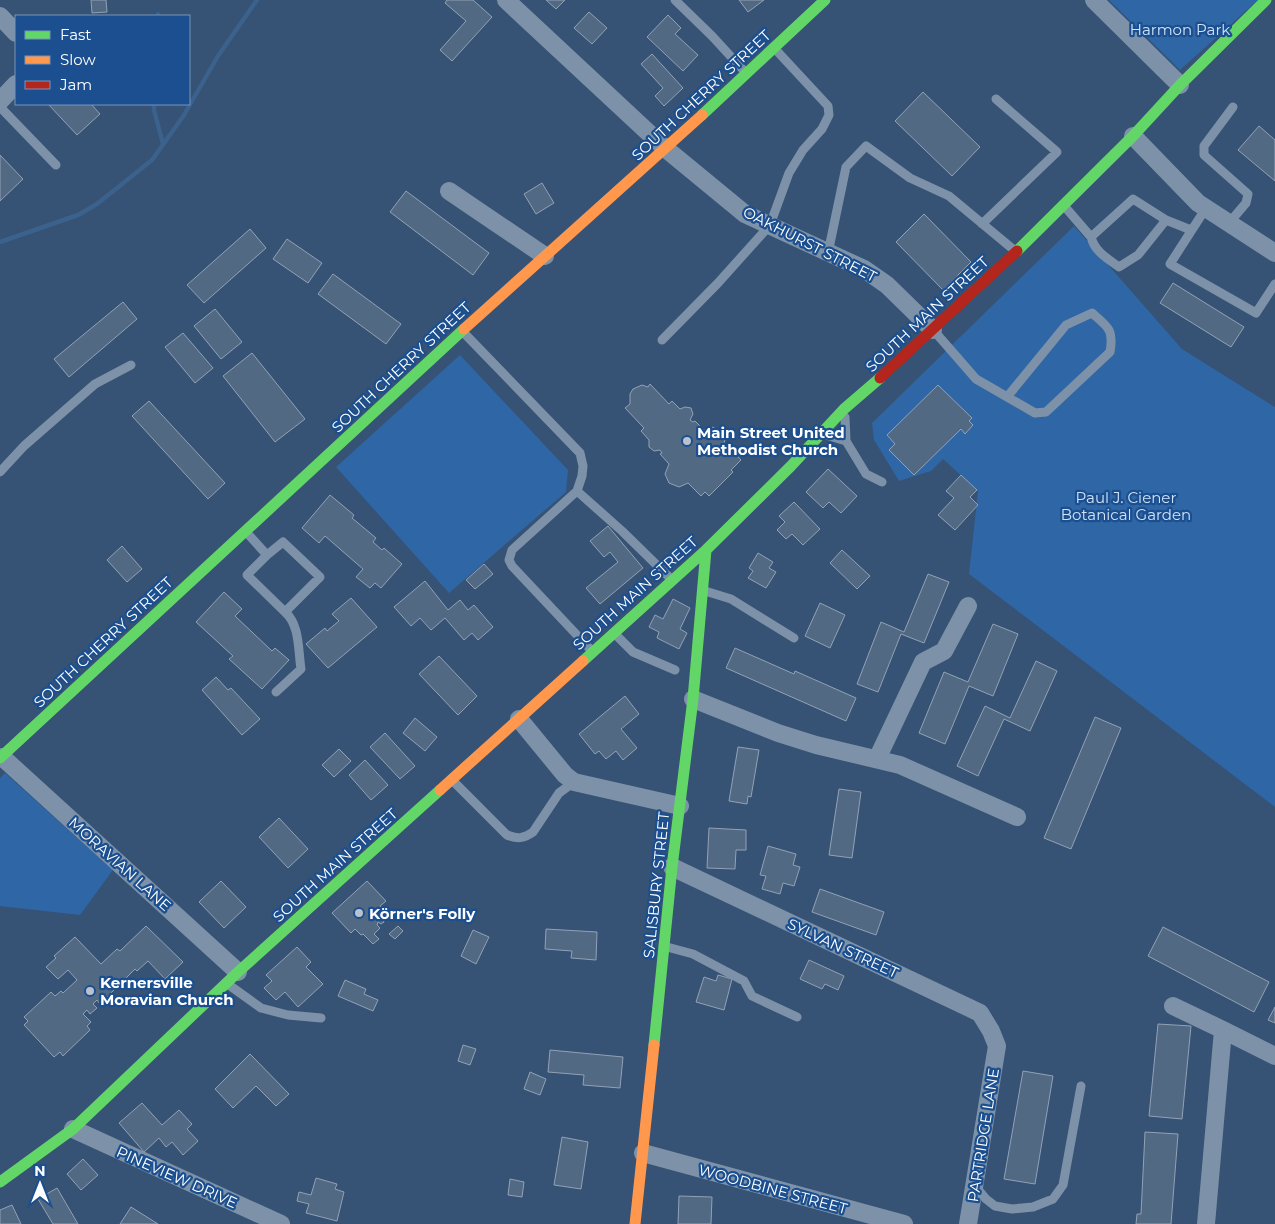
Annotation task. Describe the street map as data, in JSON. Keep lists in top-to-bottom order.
{
  "streets": {
    "main road": ["SOUTH CHERRY STREET", "SOUTH MAIN STREET", "SALISBURY STREET"],
    "street": [
      "OAKHURST STREET",
      "MORAVIAN LANE",
      "SYLVAN STREET",
      "PARTRIDGE LANE",
      "PINEVIEW DRIVE",
      "WOODBINE STREET"
    ]
  },
  "crossings": [
    ["SOUTH CHERRY STREET", "OAKHURST STREET"],
    ["SOUTH CHERRY STREET", "MORAVIAN LANE"],
    ["OAKHURST STREET", "SOUTH MAIN STREET"],
    ["SOUTH MAIN STREET", "MORAVIAN LANE"],
    ["SOUTH MAIN STREET", "SALISBURY STREET"],
    ["SOUTH MAIN STREET", "PINEVIEW DRIVE"],
    ["SALISBURY STREET", "SYLVAN STREET"],
    ["SALISBURY STREET", "WOODBINE STREET"],
    ["SYLVAN STREET", "PARTRIDGE LANE"]
  ],
  "parks": ["Harmon Park", "Paul J. Ciener Botanical Garden"],
  "places": ["Main Street United Methodist Church", "Körner's Folly", "Kernersville Moravian Church"],
  "legend": ["Fast", "Slow", "Jam"],
  "north": "top"
}
